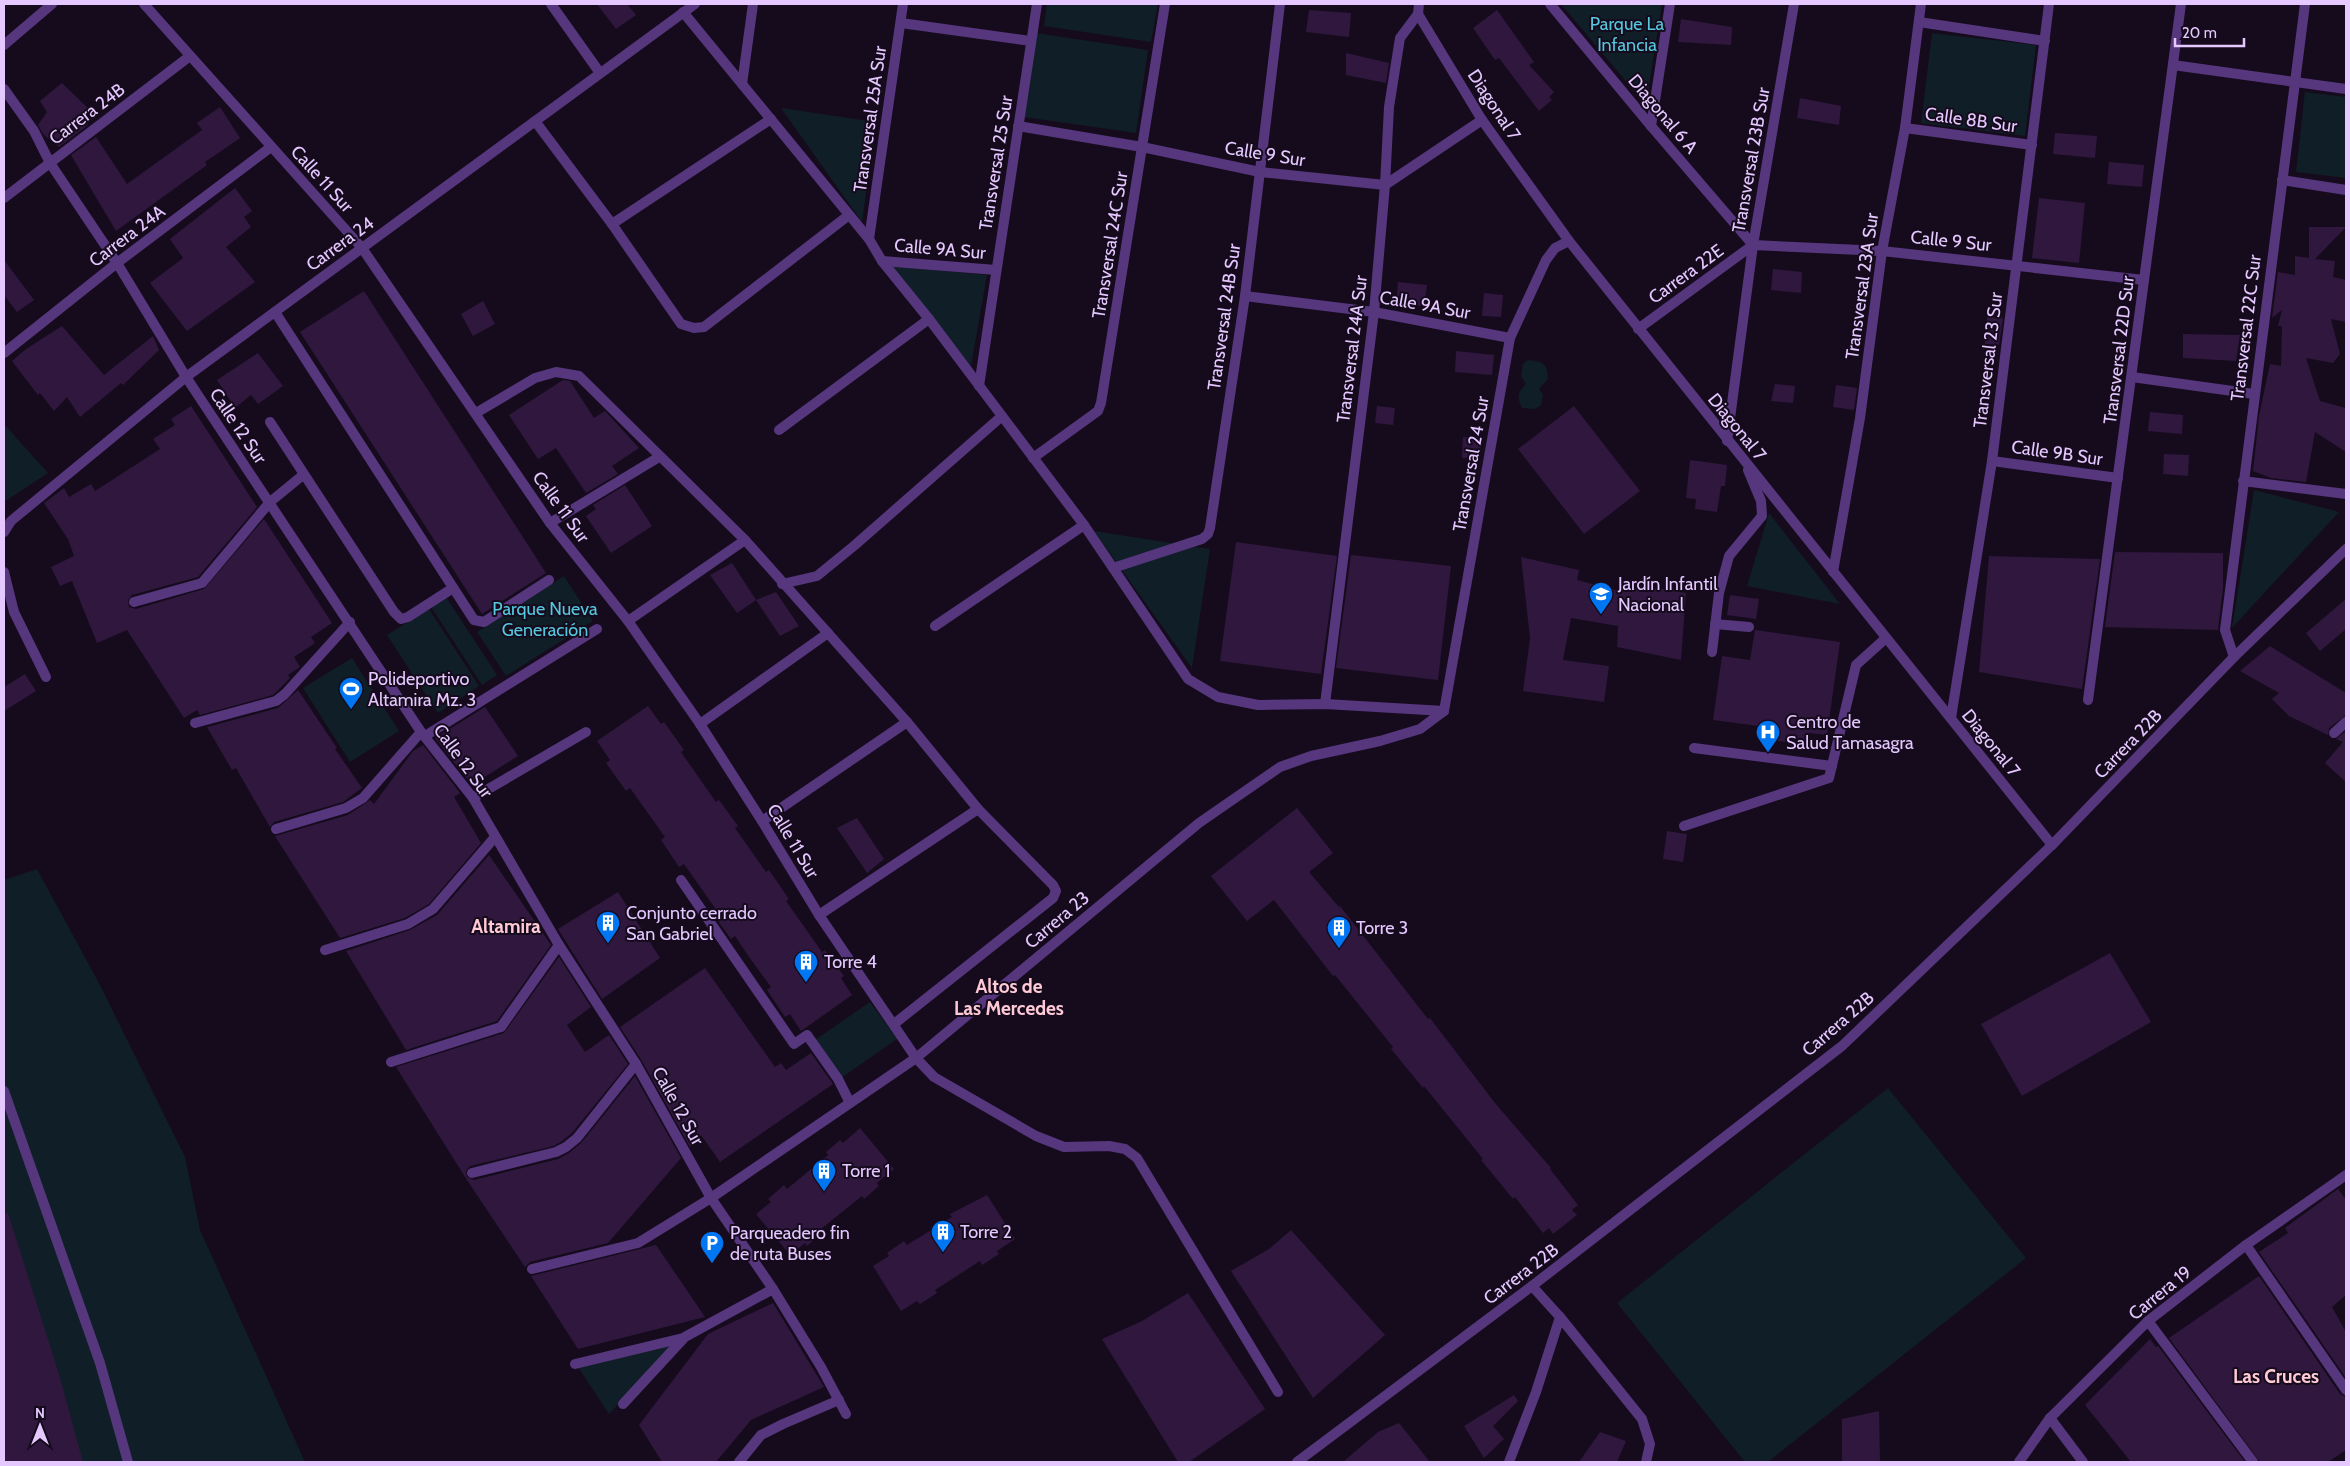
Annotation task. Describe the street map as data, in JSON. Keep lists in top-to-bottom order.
{
  "streets": {
    "street": [
      "Diagonal 7",
      "Carrera 24B",
      "Diagonal 6 A",
      "Transversal 25A Sur",
      "Calle 8B Sur",
      "Calle 9 Sur",
      "Transversal 23B Sur",
      "Transversal 25 Sur",
      "Calle 11 Sur",
      "Carrera 24A",
      "Carrera 24",
      "Transversal 24C Sur",
      "Calle 9A Sur",
      "Carrera 22E",
      "Transversal 23A Sur",
      "Transversal 24B Sur",
      "Transversal 22C Sur",
      "Transversal 24A Sur",
      "Transversal 22D Sur",
      "Transversal 23 Sur",
      "Calle 12 Sur",
      "Calle 9B Sur",
      "Transversal 24 Sur",
      "Carrera 22B",
      "Carrera 23",
      "Carrera 19"
    ]
  },
  "crossings": [
    ["Diagonal 7", "Transversal 23B Sur"],
    ["Diagonal 7", "Carrera 22E"],
    ["Diagonal 7", "Transversal 23A Sur"],
    ["Diagonal 7", "Transversal 24A Sur"],
    ["Diagonal 7", "Transversal 23 Sur"],
    ["Diagonal 7", "Transversal 24 Sur"],
    ["Diagonal 7", "Carrera 22B"],
    ["Carrera 24B", "Calle 11 Sur"],
    ["Carrera 24B", "Calle 12 Sur"],
    ["Diagonal 6 A", "Calle 9 Sur"],
    ["Diagonal 6 A", "Transversal 23B Sur"],
    ["Diagonal 6 A", "Carrera 22E"],
    ["Calle 8B Sur", "Transversal 23A Sur"],
    ["Calle 8B Sur", "Transversal 23 Sur"],
    ["Calle 9 Sur", "Transversal 23B Sur"],
    ["Calle 9 Sur", "Transversal 25 Sur"],
    ["Calle 9 Sur", "Transversal 24C Sur"],
    ["Calle 9 Sur", "Carrera 22E"],
    ["Calle 9 Sur", "Transversal 23A Sur"],
    ["Calle 9 Sur", "Transversal 24B Sur"],
    ["Calle 9 Sur", "Transversal 24A Sur"],
    ["Calle 9 Sur", "Transversal 22D Sur"],
    ["Calle 9 Sur", "Transversal 23 Sur"],
    ["Transversal 23B Sur", "Carrera 22E"],
    ["Transversal 25 Sur", "Calle 9A Sur"],
    ["Calle 11 Sur", "Carrera 24A"],
    ["Calle 11 Sur", "Carrera 24"],
    ["Calle 11 Sur", "Carrera 23"],
    ["Carrera 24A", "Calle 12 Sur"],
    ["Carrera 24", "Calle 12 Sur"],
    ["Calle 9A Sur", "Transversal 24B Sur"],
    ["Calle 9A Sur", "Transversal 24A Sur"],
    ["Calle 9A Sur", "Transversal 24 Sur"],
    ["Transversal 22C Sur", "Carrera 22B"],
    ["Transversal 22D Sur", "Calle 9B Sur"],
    ["Transversal 23 Sur", "Calle 9B Sur"],
    ["Calle 12 Sur", "Carrera 23"],
    ["Transversal 24 Sur", "Carrera 23"]
  ],
  "districts": ["Altamira", "Altos de Las Mercedes", "Las Cruces"],
  "parks": ["Parque La Infancia", "Parque Nueva Generación"],
  "places": {
    "school or university": ["Jardín Infantil Nacional"],
    "sports": ["Polideportivo Altamira Mz. 3"],
    "hospital": ["Centro de Salud Tamasagra"],
    "building": [
      "Conjunto cerrado San Gabriel",
      "Torre 3",
      "Torre 4",
      "Torre 1",
      "Torre 2"
    ],
    "parking": ["Parqueadero fin de ruta Buses"]
  },
  "scale_bar": "20 m",
  "north": "top"
}
